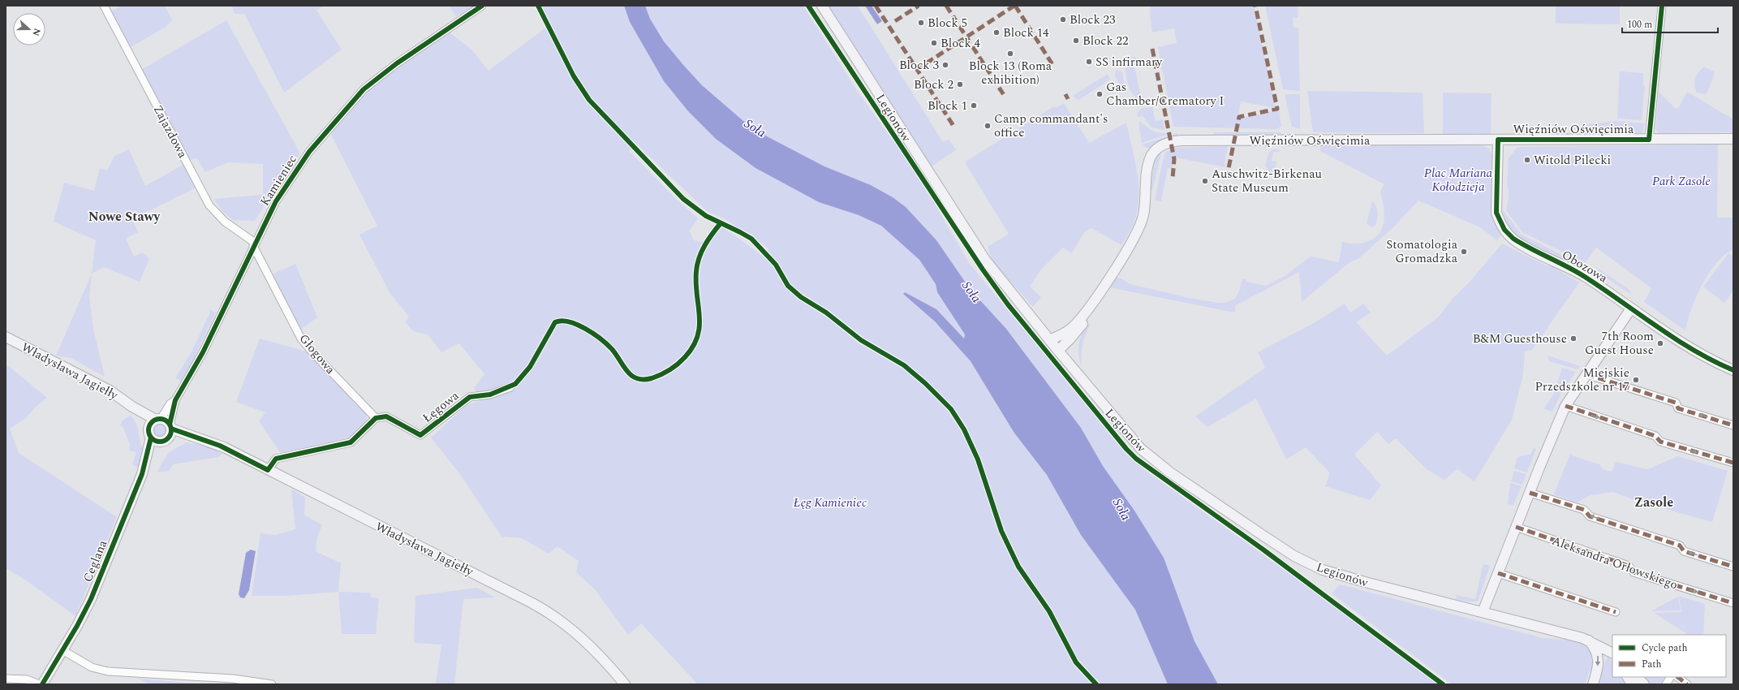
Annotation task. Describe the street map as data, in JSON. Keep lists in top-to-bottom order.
{
  "streets": {
    "street": [
      "Legionów",
      "Więźniów Oświęcimia",
      "Zajazdowa",
      "Kamieniec",
      "Obozowa",
      "Głogowa",
      "Władysława Jagiełły",
      "Łęgowa",
      "Ceglana",
      "Aleksandra Orłowskiego"
    ]
  },
  "crossings": [
    ["Legionów", "Więźniów Oświęcimia"],
    ["Więźniów Oświęcimia", "Obozowa"],
    ["Zajazdowa", "Kamieniec"],
    ["Zajazdowa", "Głogowa"],
    ["Kamieniec", "Głogowa"],
    ["Kamieniec", "Władysława Jagiełły"],
    ["Kamieniec", "Ceglana"],
    ["Głogowa", "Łęgowa"],
    ["Władysława Jagiełły", "Ceglana"]
  ],
  "districts": ["Nowe Stawy", "Zasole"],
  "water": ["Soła"],
  "parks": ["Plac Mariana Kołodzieja", "Park Zasole", "Łęg Kamieniec"],
  "places": [
    "Block 23",
    "Block 5",
    "Block 14",
    "Block 22",
    "Block 4",
    "Block 13 (Roma exhibition)",
    "SS infirmary",
    "Block 3",
    "Block 2",
    "Gas Chamber/Crematory I",
    "Block 1",
    "Camp commandant's office",
    "Witold Pilecki",
    "Auschwitz-Birkenau State Museum",
    "Stomatologia Gromadzka",
    "B&M Guesthouse",
    "7th Room Guest House",
    "Miejskie Przedszkole nr 17"
  ],
  "legend": ["Cycle path", "Path"],
  "scale_bar": "100 m",
  "north": "right"
}
